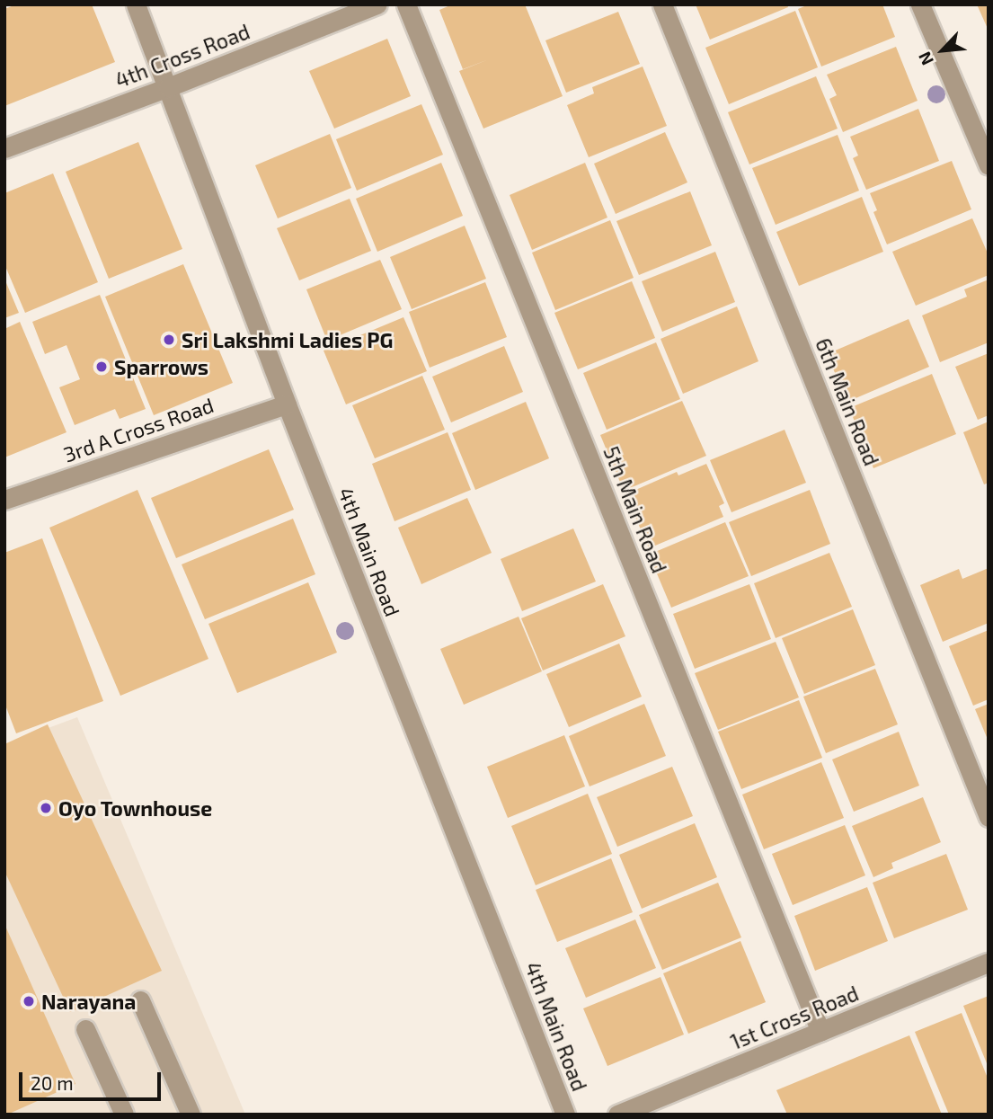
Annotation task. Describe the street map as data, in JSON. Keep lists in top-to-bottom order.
{
  "streets": {
    "street": [
      "4th Cross Road",
      "6th Main Road",
      "3rd A Cross Road",
      "5th Main Road",
      "4th Main Road",
      "1st Cross Road"
    ]
  },
  "crossings": [
    ["4th Cross Road", "4th Main Road"],
    ["3rd A Cross Road", "4th Main Road"],
    ["5th Main Road", "1st Cross Road"]
  ],
  "places": [
    "Sri Lakshmi Ladies PG",
    "Sparrows",
    "Oyo Townhouse",
    "Narayana"
  ],
  "scale_bar": "20 m",
  "north": "bottom left"
}
